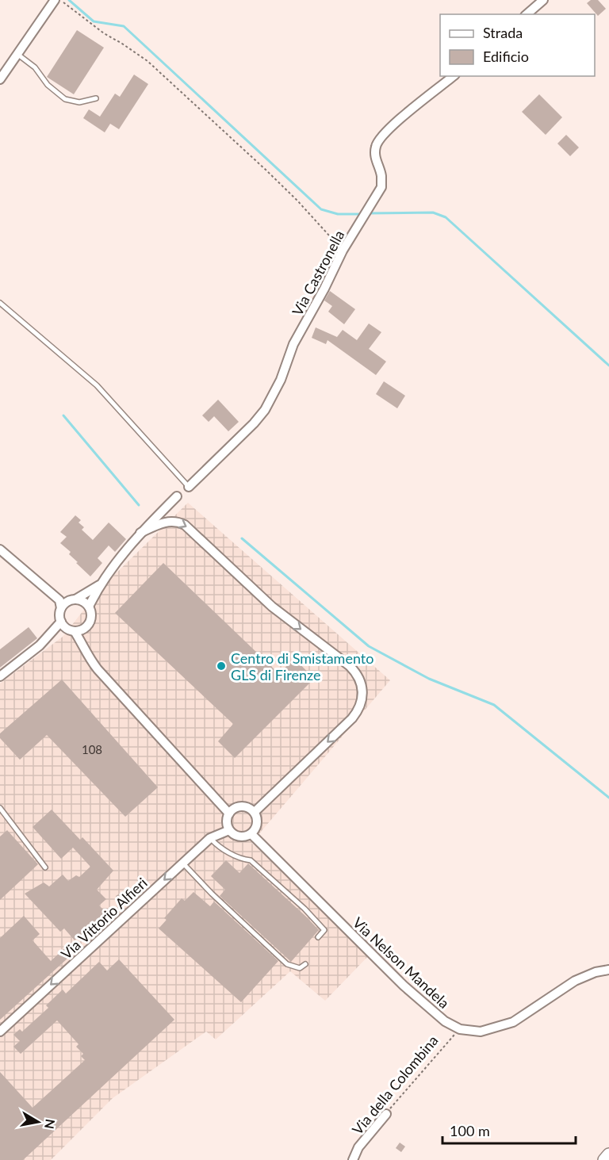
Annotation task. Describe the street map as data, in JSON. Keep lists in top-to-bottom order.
{
  "streets": {
    "street": [
      "Via Castronella",
      "Via Vittorio Alfieri",
      "Via Nelson Mandela",
      "Via della Colombina"
    ]
  },
  "crossings": [
    ["Via Vittorio Alfieri", "Via Nelson Mandela"],
    ["Via Nelson Mandela", "Via della Colombina"]
  ],
  "one_way": ["Via Vittorio Alfieri"],
  "places": ["Centro di Smistamento GLS di Firenze"],
  "house_numbers": ["108"],
  "legend": ["Strada", "Edificio"],
  "scale_bar": "100 m",
  "north": "right"
}
